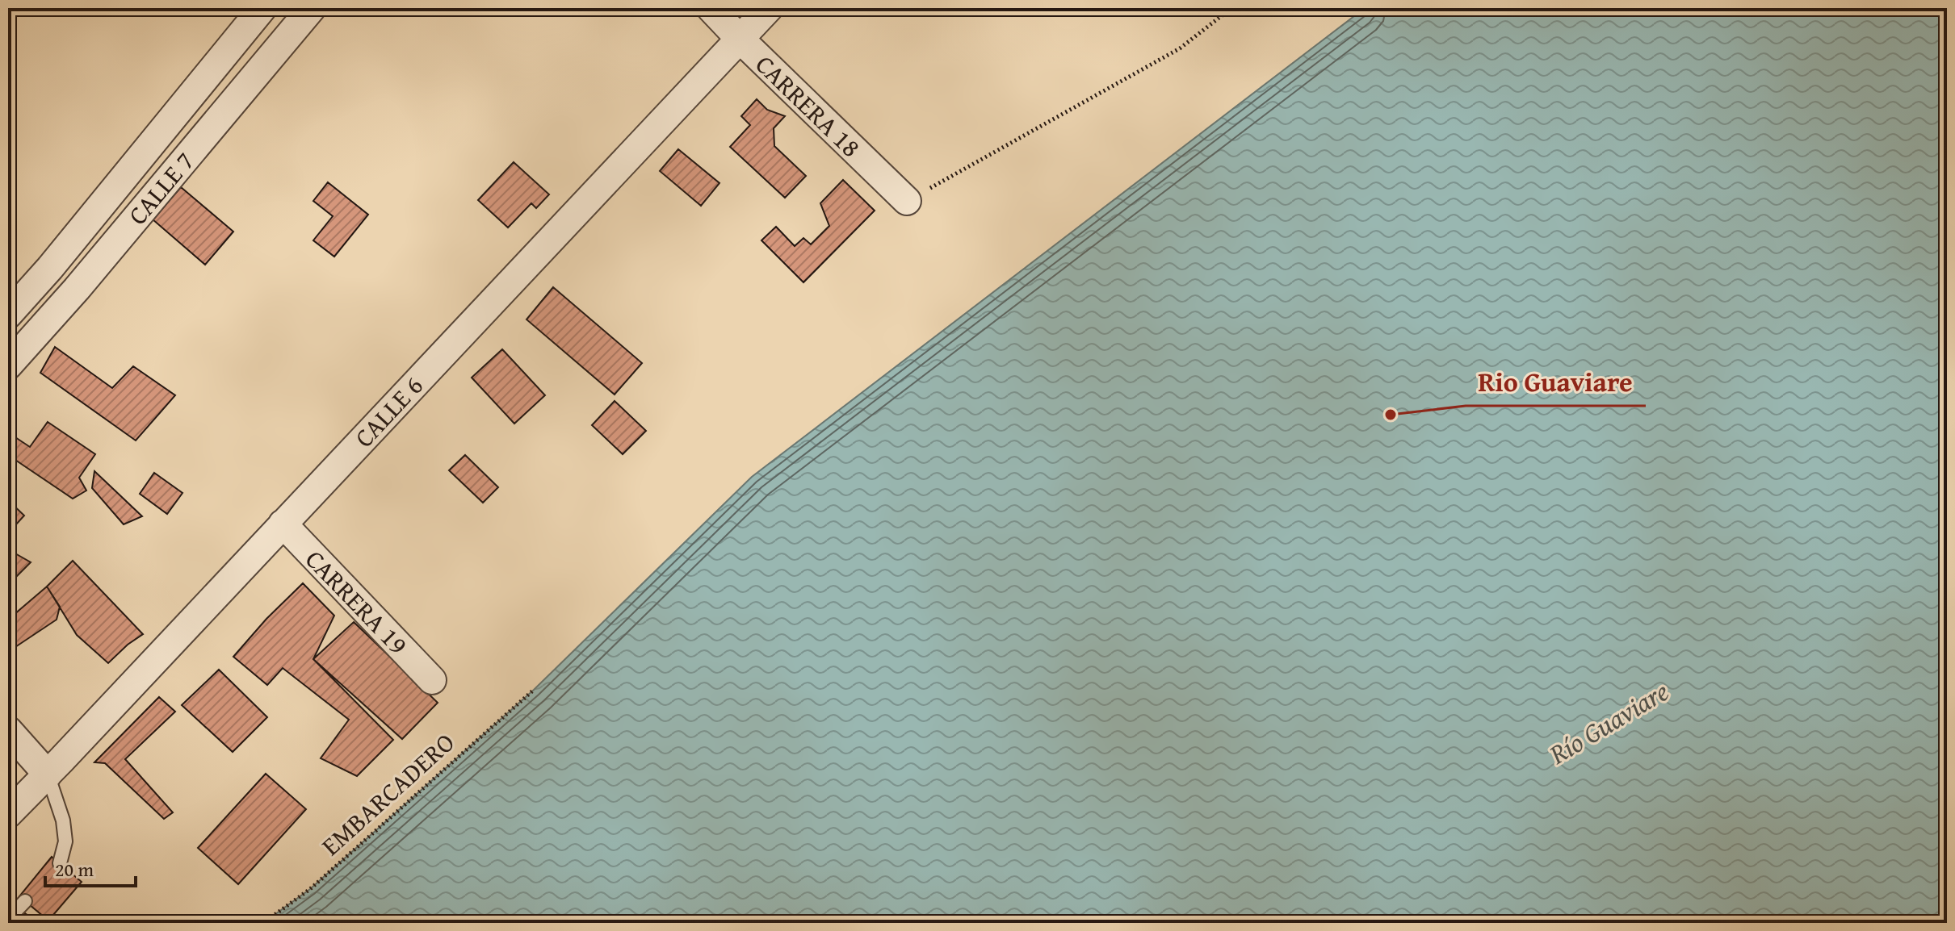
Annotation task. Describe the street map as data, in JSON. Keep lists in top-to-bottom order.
{
  "streets": {
    "street": [
      "CARRERA 18",
      "CALLE 7",
      "CALLE 6",
      "CARRERA 19"
    ],
    "path": ["EMBARCADERO"]
  },
  "crossings": [
    ["CARRERA 18", "CALLE 6"],
    ["CALLE 6", "CARRERA 19"]
  ],
  "water": ["Río Guaviare"],
  "places": ["Rio Guaviare"],
  "scale_bar": "20 m"
}
